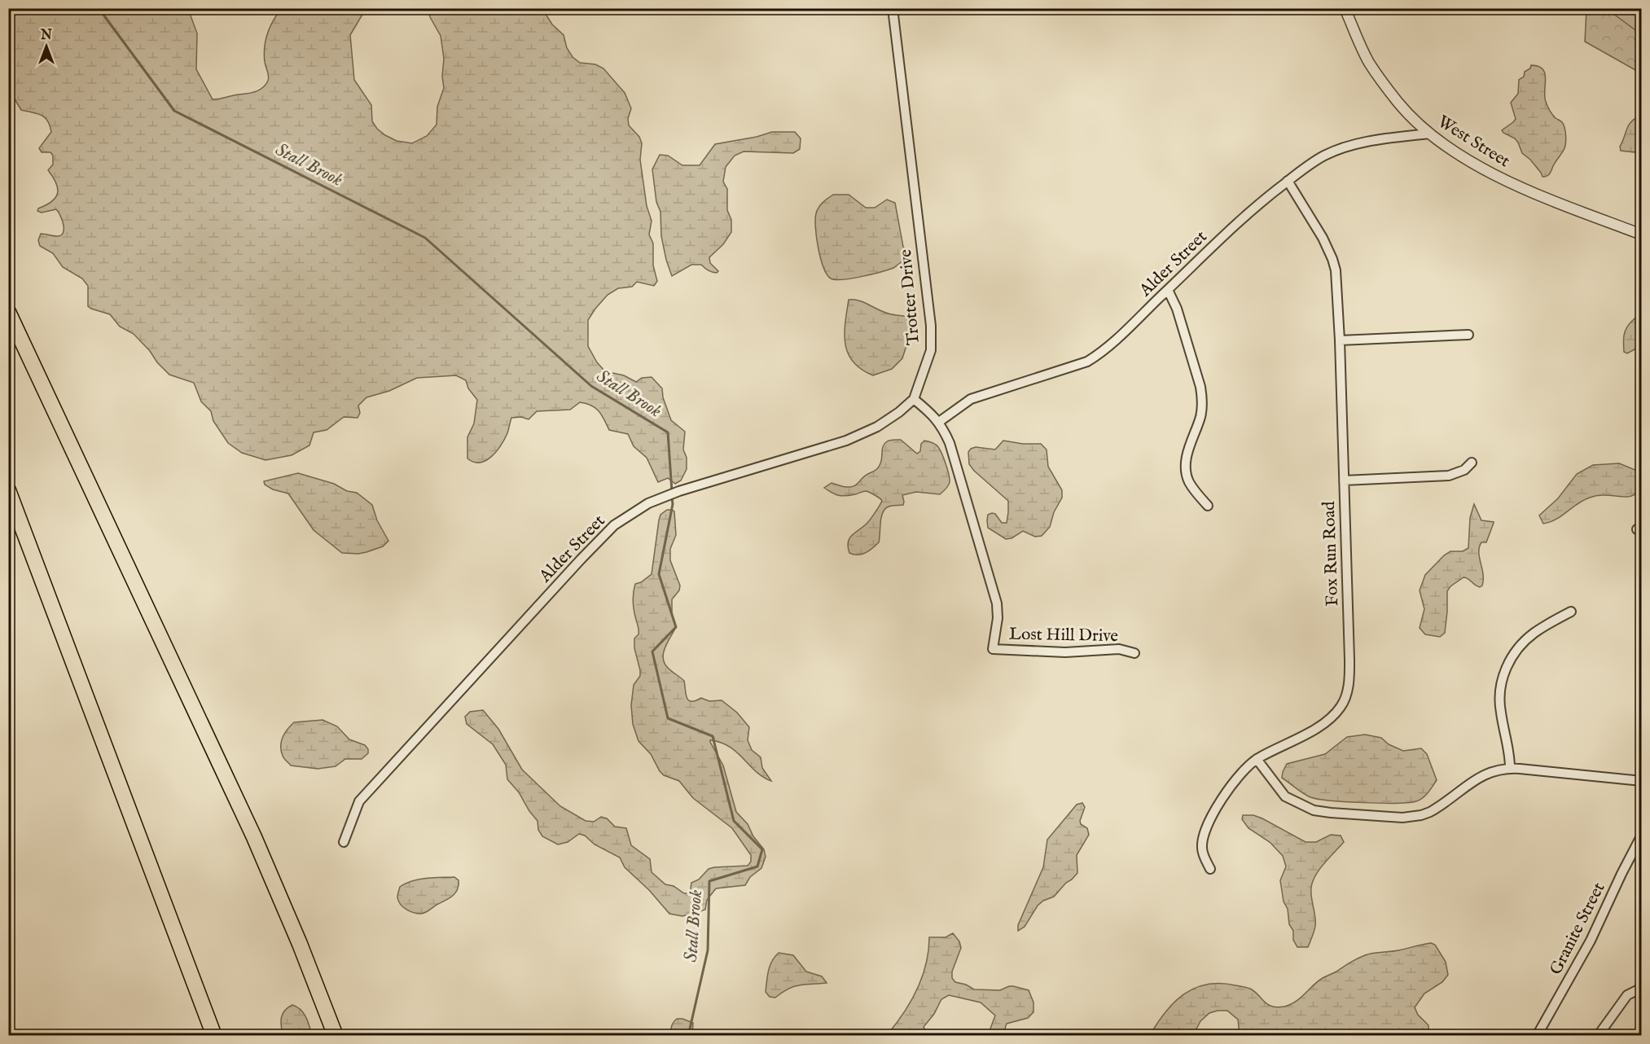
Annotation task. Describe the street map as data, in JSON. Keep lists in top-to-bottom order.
{
  "streets": {
    "street": [
      "West Street",
      "Alder Street",
      "Trotter Drive",
      "Fox Run Road",
      "Lost Hill Drive",
      "Granite Street"
    ]
  },
  "crossings": [
    ["West Street", "Alder Street"],
    ["Alder Street", "Trotter Drive"],
    ["Alder Street", "Fox Run Road"],
    ["Alder Street", "Lost Hill Drive"]
  ],
  "water": ["Stall Brook"],
  "north": "top"
}
